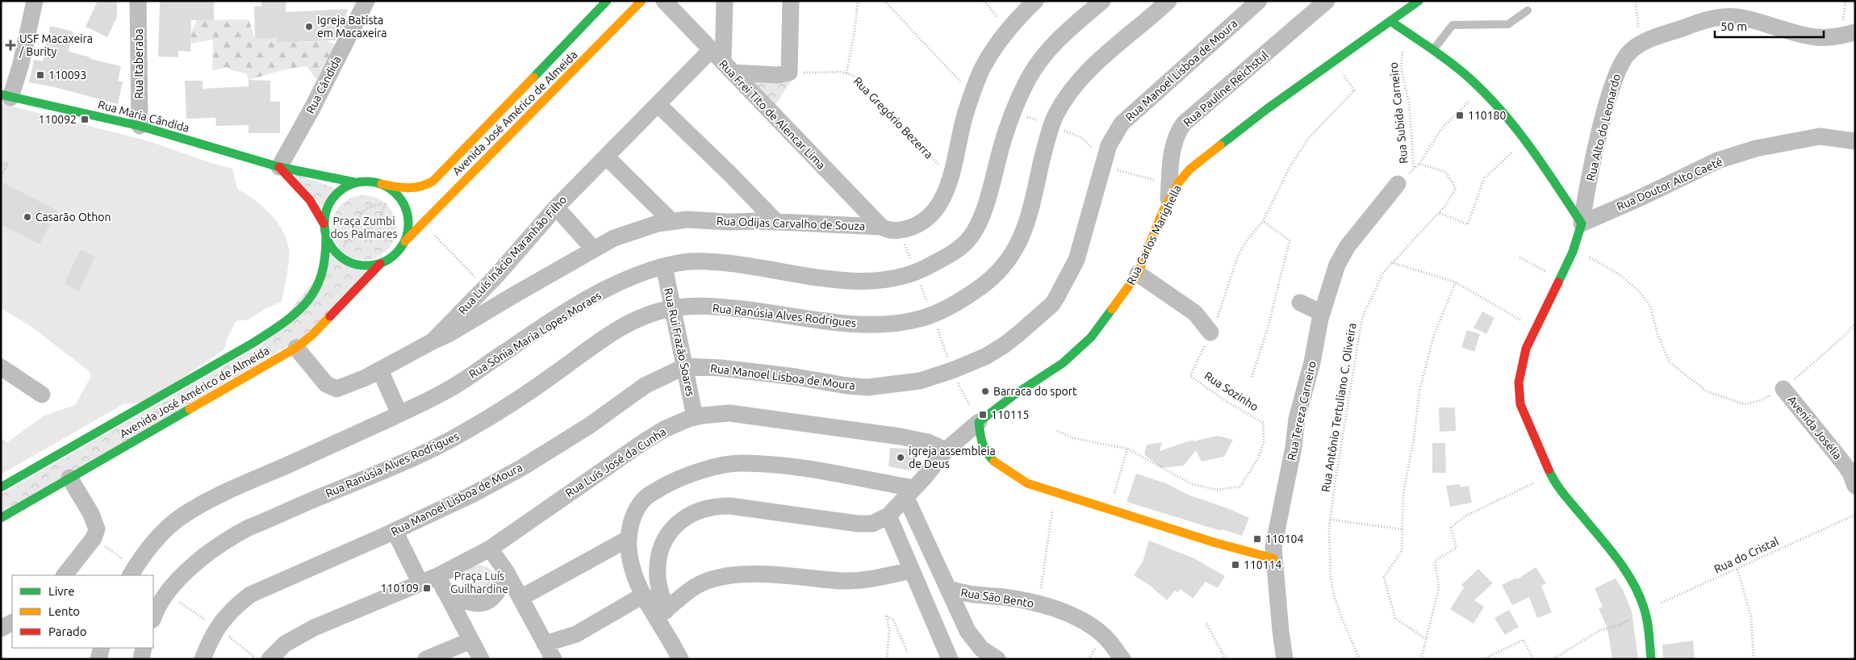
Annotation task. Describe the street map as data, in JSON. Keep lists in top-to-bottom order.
{
  "streets": {
    "street": [
      "Rua Itaberaba",
      "Rua Manoel Lisboa de Moura",
      "Rua Cândida",
      "Rua Pauline Reichstul",
      "Avenida José Américo de Almeida",
      "Rua Frei Tito de Alencar Lima",
      "Rua Maria Cândida",
      "Rua Alto do Leonardo",
      "Rua Doutor Alto Caeté",
      "Rua Odijas Carvalho de Souza",
      "Rua Carlos Marighella",
      "Rua Luís Inácio Maranhão Filho",
      "Rua Ranúsia Alves Rodrigues",
      "Rua Sônia Maria Lopes Moraes",
      "Rua Rui Frazão Soares",
      "Rua Tereza Carneiro",
      "Avenida Josélia",
      "Rua Luís José da Cunha",
      "Rua São Bento"
    ],
    "path": [
      "Rua Subida Carneiro",
      "Rua Gregório Bezerra",
      "Rua Sozinho",
      "Rua Antônio Tertuliano C. Oliveira",
      "Rua do Cristal"
    ]
  },
  "crossings": [
    ["Rua Itaberaba", "Rua Maria Cândida"],
    ["Rua Manoel Lisboa de Moura", "Rua Rui Frazão Soares"],
    ["Rua Cândida", "Rua Maria Cândida"],
    ["Rua Pauline Reichstul", "Rua Carlos Marighella"],
    ["Avenida José Américo de Almeida", "Rua Luís Inácio Maranhão Filho"],
    ["Rua Frei Tito de Alencar Lima", "Rua Odijas Carvalho de Souza"],
    ["Rua Frei Tito de Alencar Lima", "Rua Luís Inácio Maranhão Filho"],
    ["Rua Gregório Bezerra", "Rua Odijas Carvalho de Souza"],
    ["Rua Alto do Leonardo", "Rua Doutor Alto Caeté"],
    ["Rua Odijas Carvalho de Souza", "Rua Luís Inácio Maranhão Filho"],
    ["Rua Carlos Marighella", "Rua Luís José da Cunha"],
    ["Rua Ranúsia Alves Rodrigues", "Rua Rui Frazão Soares"],
    ["Rua Sônia Maria Lopes Moraes", "Rua Rui Frazão Soares"],
    ["Rua Rui Frazão Soares", "Rua Luís José da Cunha"]
  ],
  "parks": ["Praça Zumbi dos Palmares", "Praça Luís Guilhardine"],
  "places": {
    "other": [
      "Igreja Batista em Macaxeira",
      "Casarão Othon",
      "Barraca do sport",
      "igreja assembleia de Deus"
    ],
    "health": ["USF Macaxeira / Burity"],
    "transit": [
      "110093",
      "110180",
      "110092",
      "110115",
      "110104",
      "110114",
      "110109"
    ]
  },
  "legend": ["Livre", "Lento", "Parado"],
  "scale_bar": "50 m"
}
